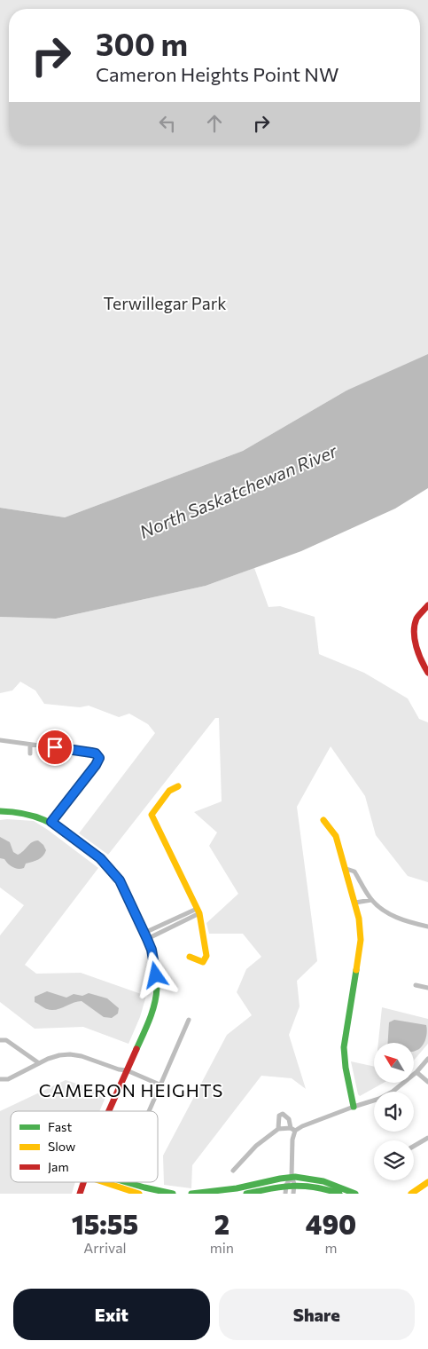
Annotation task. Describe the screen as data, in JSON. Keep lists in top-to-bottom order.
{
  "districts": ["CAMERON HEIGHTS"],
  "water": ["North Saskatchewan River"],
  "parks": ["Terwillegar Park"],
  "legend": ["Fast", "Slow", "Jam"],
  "north": "top left",
  "page": {
    "turn": ["300 m", "Cameron Heights Point NW"],
    "eta": [
      "15:55",
      "Arrival",
      "2",
      "min",
      "490",
      "m"
    ],
    "buttons": ["Exit", "Share"]
  }
}
